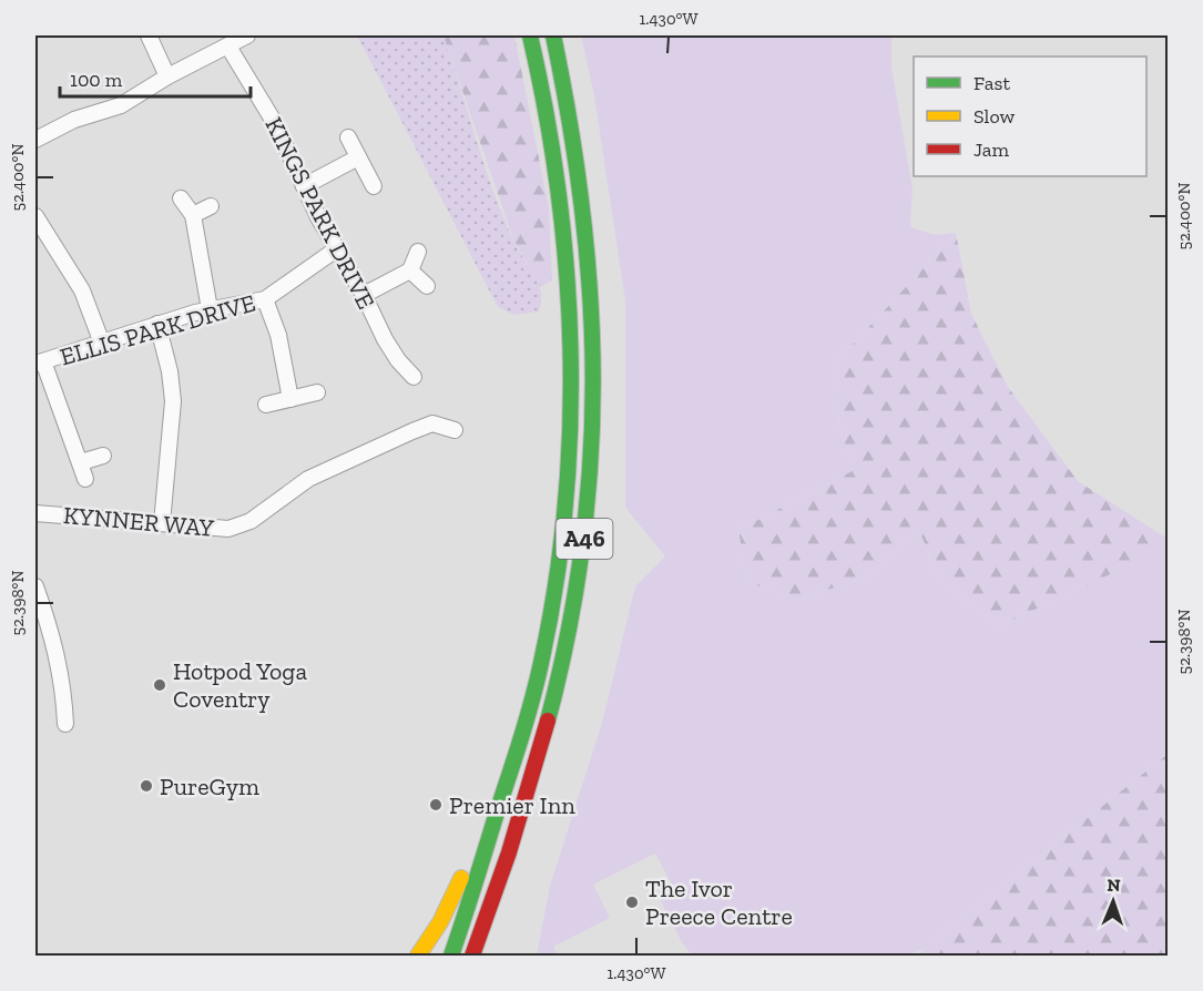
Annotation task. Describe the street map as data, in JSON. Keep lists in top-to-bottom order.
{
  "streets": {
    "highway": ["A46"],
    "street": ["KINGS PARK DRIVE", "ELLIS PARK DRIVE", "KYNNER WAY"]
  },
  "crossings": [
    ["KINGS PARK DRIVE", "ELLIS PARK DRIVE"]
  ],
  "places": [
    "Hotpod Yoga Coventry",
    "PureGym",
    "Premier Inn",
    "The Ivor Preece Centre"
  ],
  "legend": ["Fast", "Slow", "Jam"],
  "scale_bar": "100 m",
  "north": "top",
  "coordinates": ["1.430°W", "52.400°N", "52.398°N"]
}
